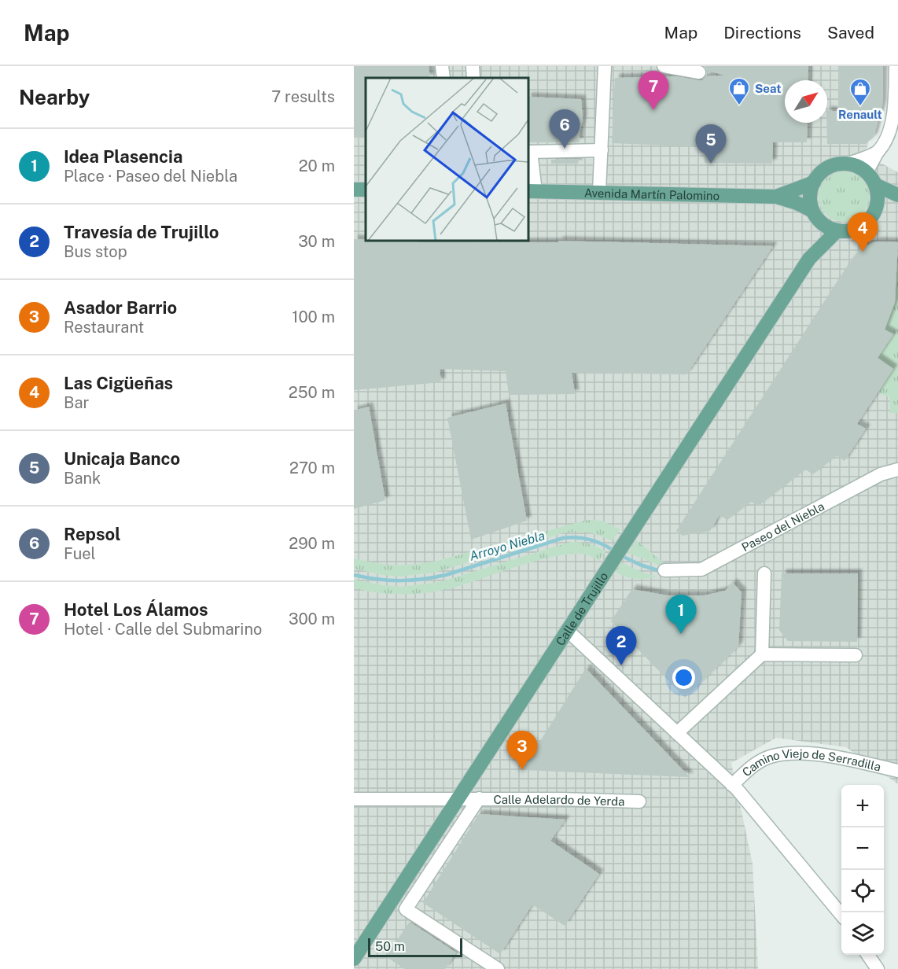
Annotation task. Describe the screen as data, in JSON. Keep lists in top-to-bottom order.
{
  "streets": {
    "main road": ["Avenida Martín Palomino", "Calle de Trujillo"],
    "street": ["Paseo del Niebla", "Camino Viejo de Serradilla", "Calle Adelardo de Yerda"]
  },
  "crossings": [
    ["Calle de Trujillo", "Calle Adelardo de Yerda"]
  ],
  "water": ["Arroyo Niebla"],
  "places": {
    "shop": ["Seat", "Renault"]
  },
  "scale_bar": "50 m",
  "north": "top right",
  "page": {
    "header": "Map",
    "nav": ["Map", "Directions", "Saved"],
    "heading": ["Nearby", "7 results"],
    "pins": [
      "7",
      "6",
      "5",
      "4",
      "1",
      "2",
      "3"
    ],
    "list": [
      {
        "mark": "1",
        "name": "Idea Plasencia",
        "note": "Place · Paseo del Niebla",
        "value": "20 m"
      },
      {
        "mark": "2",
        "name": "Travesía de Trujillo",
        "note": "Bus stop",
        "value": "30 m"
      },
      {
        "mark": "3",
        "name": "Asador Barrio",
        "note": "Restaurant",
        "value": "100 m"
      },
      {
        "mark": "4",
        "name": "Las Cigüeñas",
        "note": "Bar",
        "value": "250 m"
      },
      {
        "mark": "5",
        "name": "Unicaja Banco",
        "note": "Bank",
        "value": "270 m"
      },
      {
        "mark": "6",
        "name": "Repsol",
        "note": "Fuel",
        "value": "290 m"
      },
      {
        "mark": "7",
        "name": "Hotel Los Álamos",
        "note": "Hotel · Calle del Submarino",
        "value": "300 m"
      }
    ],
    "map_buttons": ["+", "−"],
    "scale": "50 m"
  }
}
